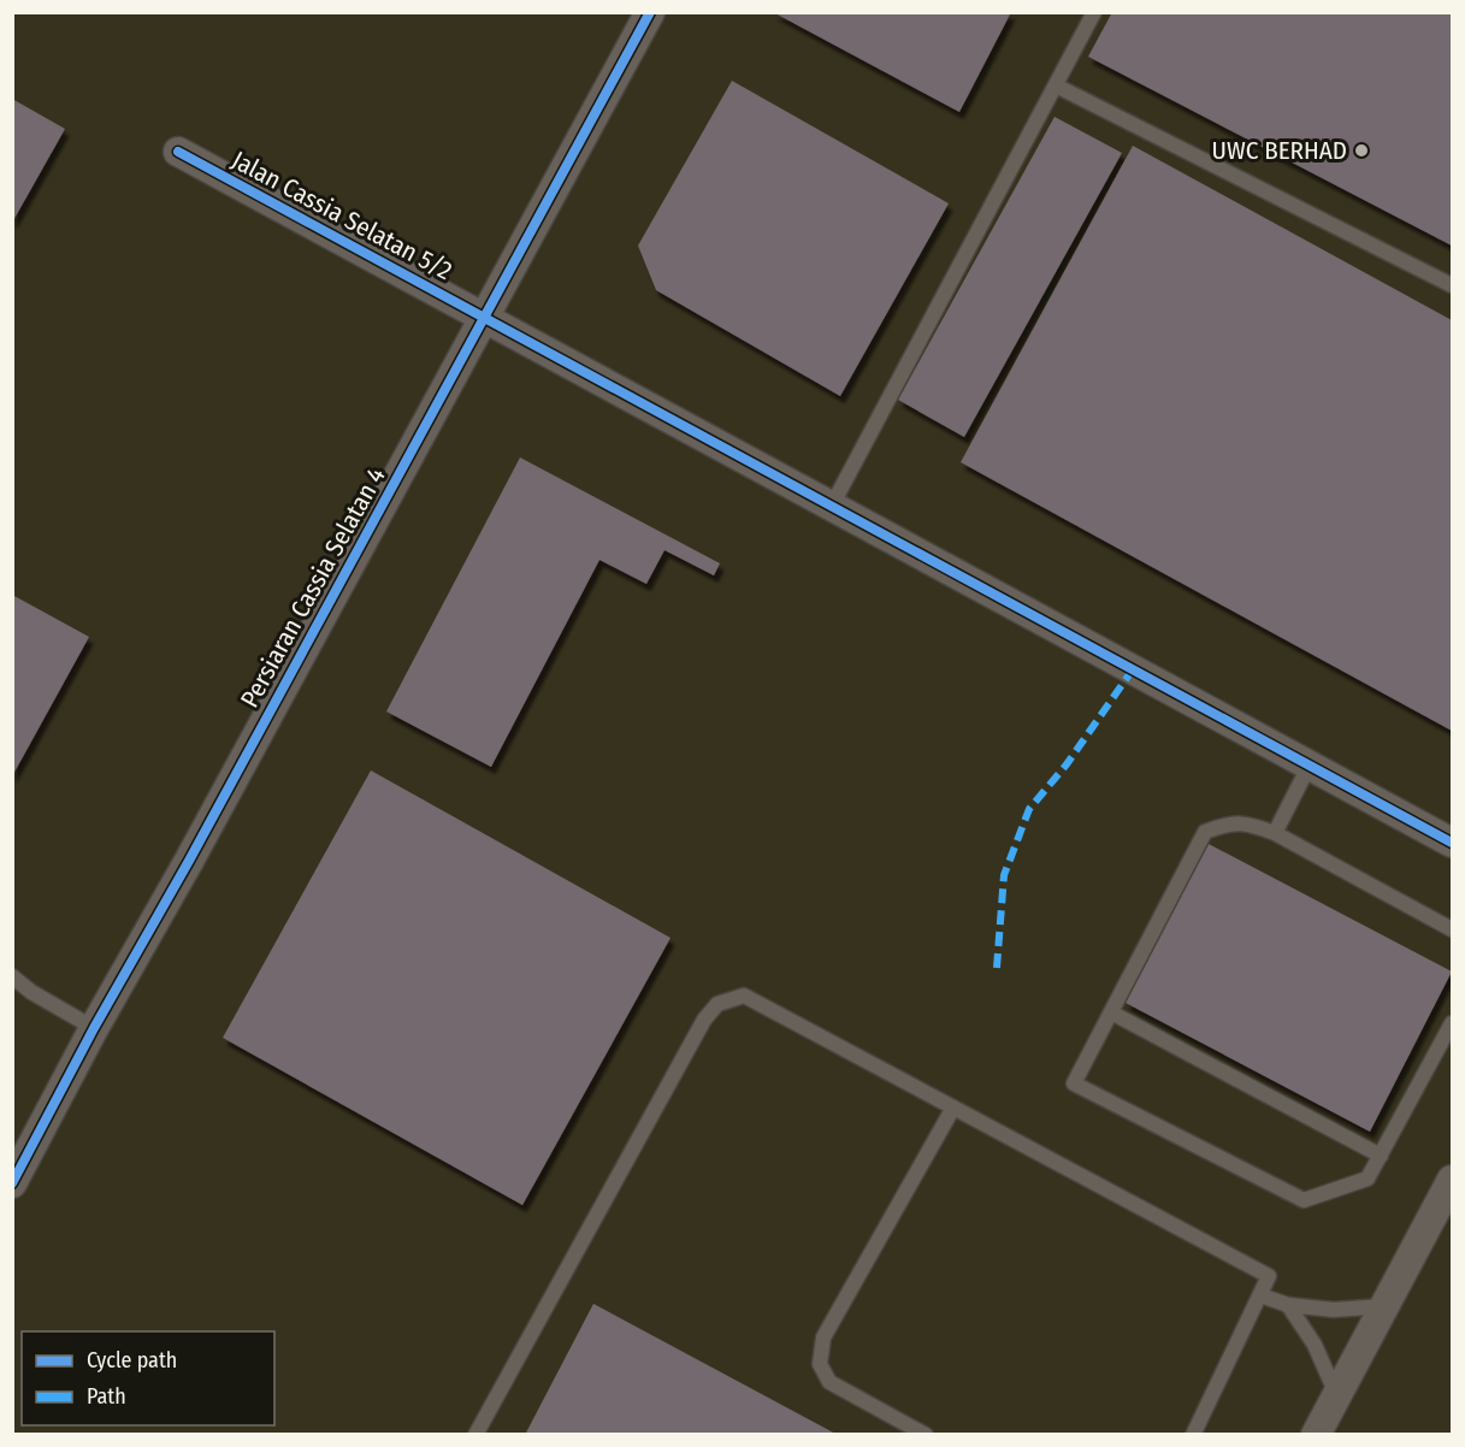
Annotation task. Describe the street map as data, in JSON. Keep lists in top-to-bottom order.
{
  "streets": {
    "street": ["Jalan Cassia Selatan 5/2", "Persiaran Cassia Selatan 4"]
  },
  "crossings": [
    ["Jalan Cassia Selatan 5/2", "Persiaran Cassia Selatan 4"]
  ],
  "places": ["UWC BERHAD"],
  "legend": ["Cycle path", "Path"]
}
